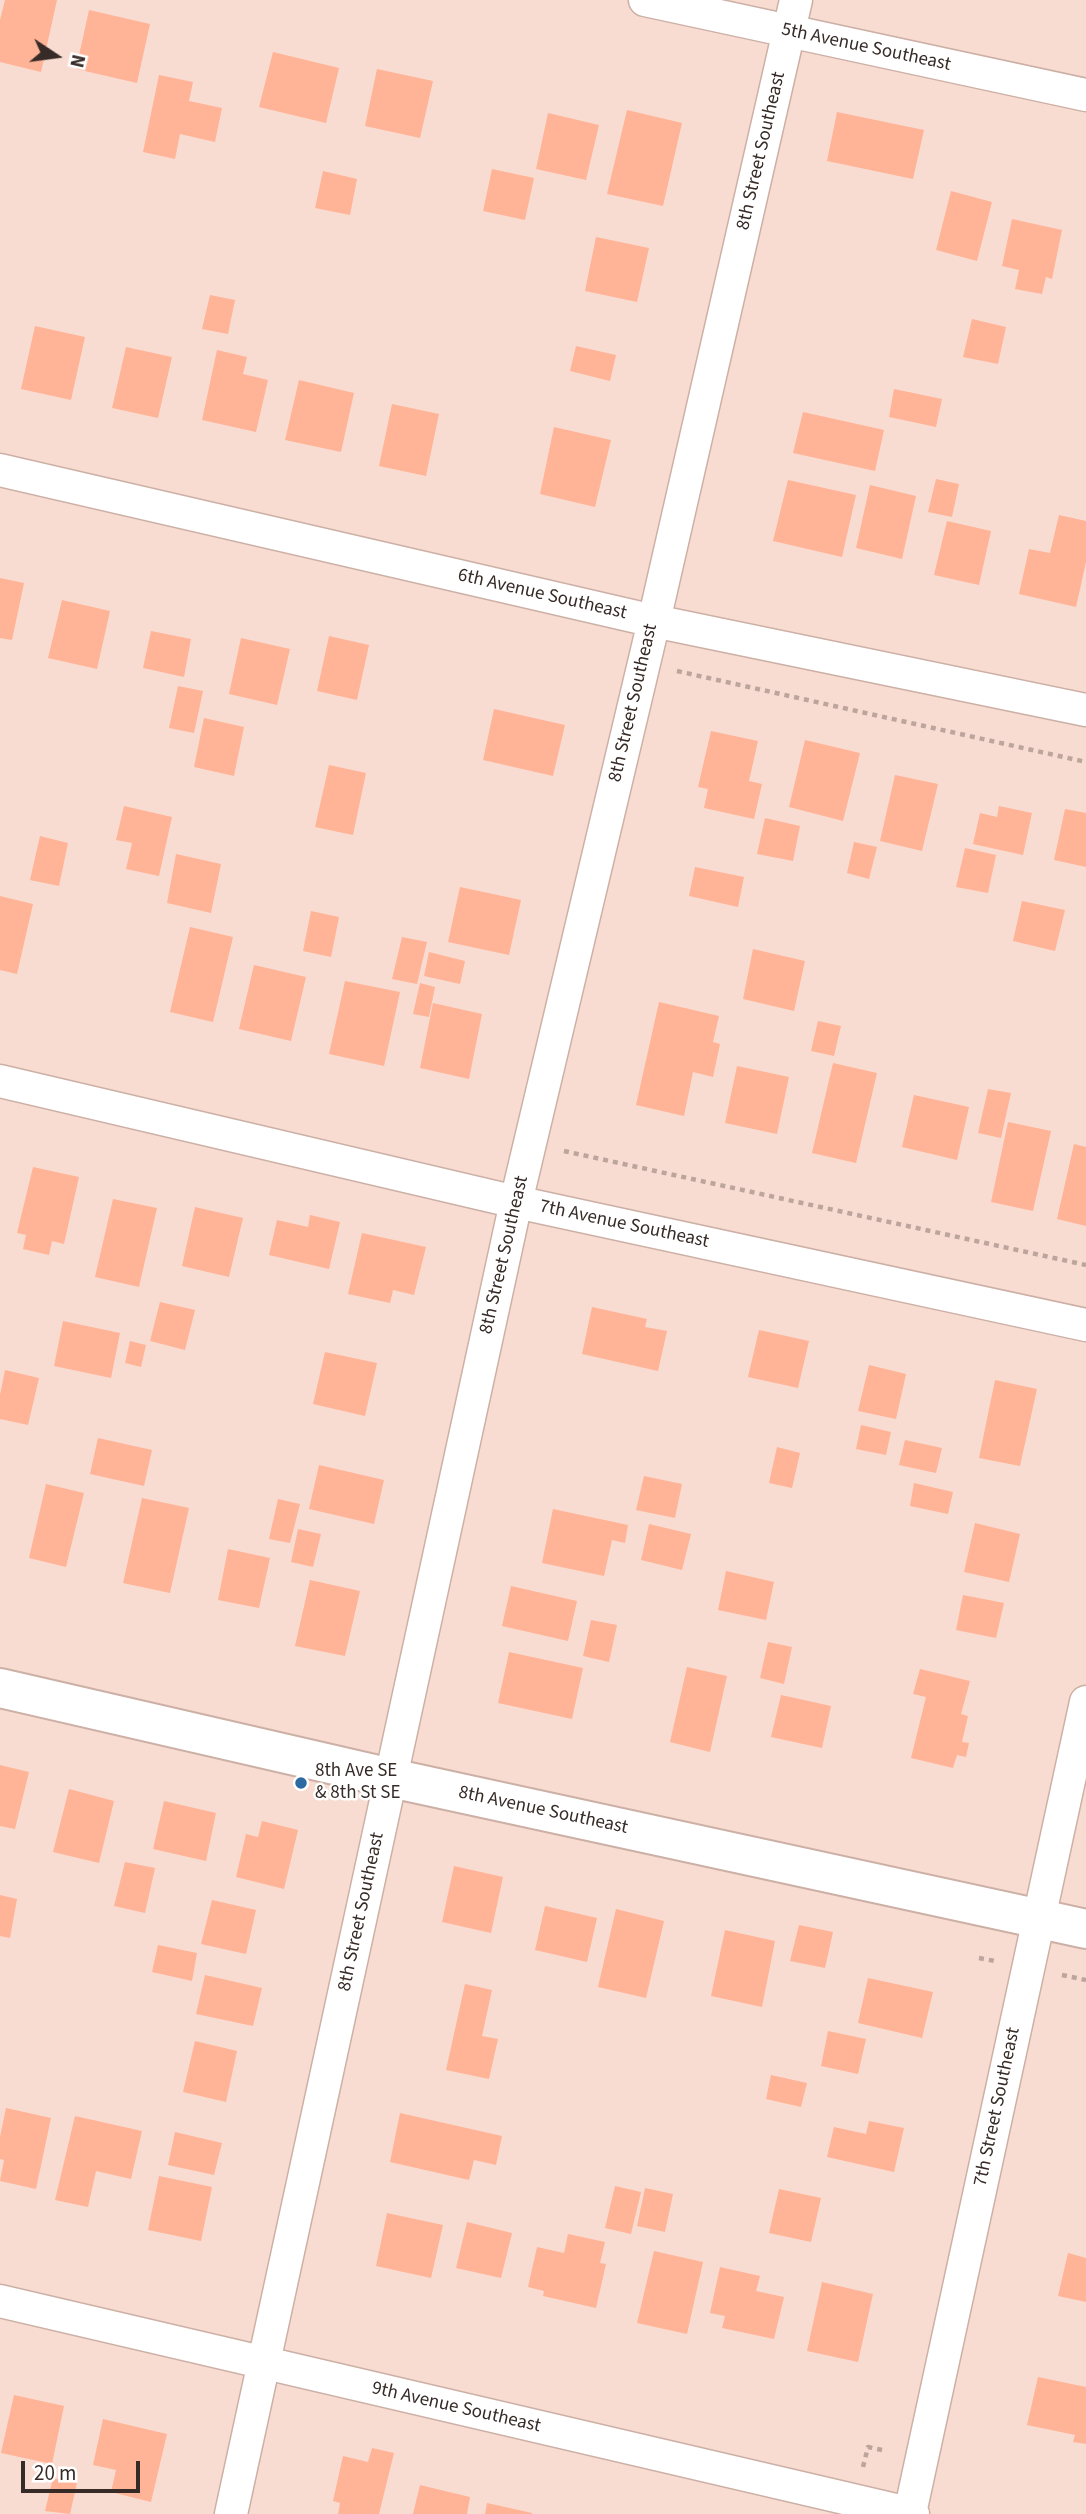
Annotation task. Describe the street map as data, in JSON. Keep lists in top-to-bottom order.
{
  "streets": {
    "street": [
      "5th Avenue Southeast",
      "8th Street Southeast",
      "6th Avenue Southeast",
      "7th Avenue Southeast",
      "8th Avenue Southeast",
      "7th Street Southeast",
      "9th Avenue Southeast"
    ]
  },
  "crossings": [
    ["5th Avenue Southeast", "8th Street Southeast"],
    ["8th Street Southeast", "6th Avenue Southeast"],
    ["8th Street Southeast", "7th Avenue Southeast"],
    ["8th Street Southeast", "8th Avenue Southeast"],
    ["8th Street Southeast", "9th Avenue Southeast"],
    ["8th Avenue Southeast", "7th Street Southeast"],
    ["7th Street Southeast", "9th Avenue Southeast"]
  ],
  "places": ["8th Ave SE & 8th St SE"],
  "scale_bar": "20 m",
  "north": "right"
}
